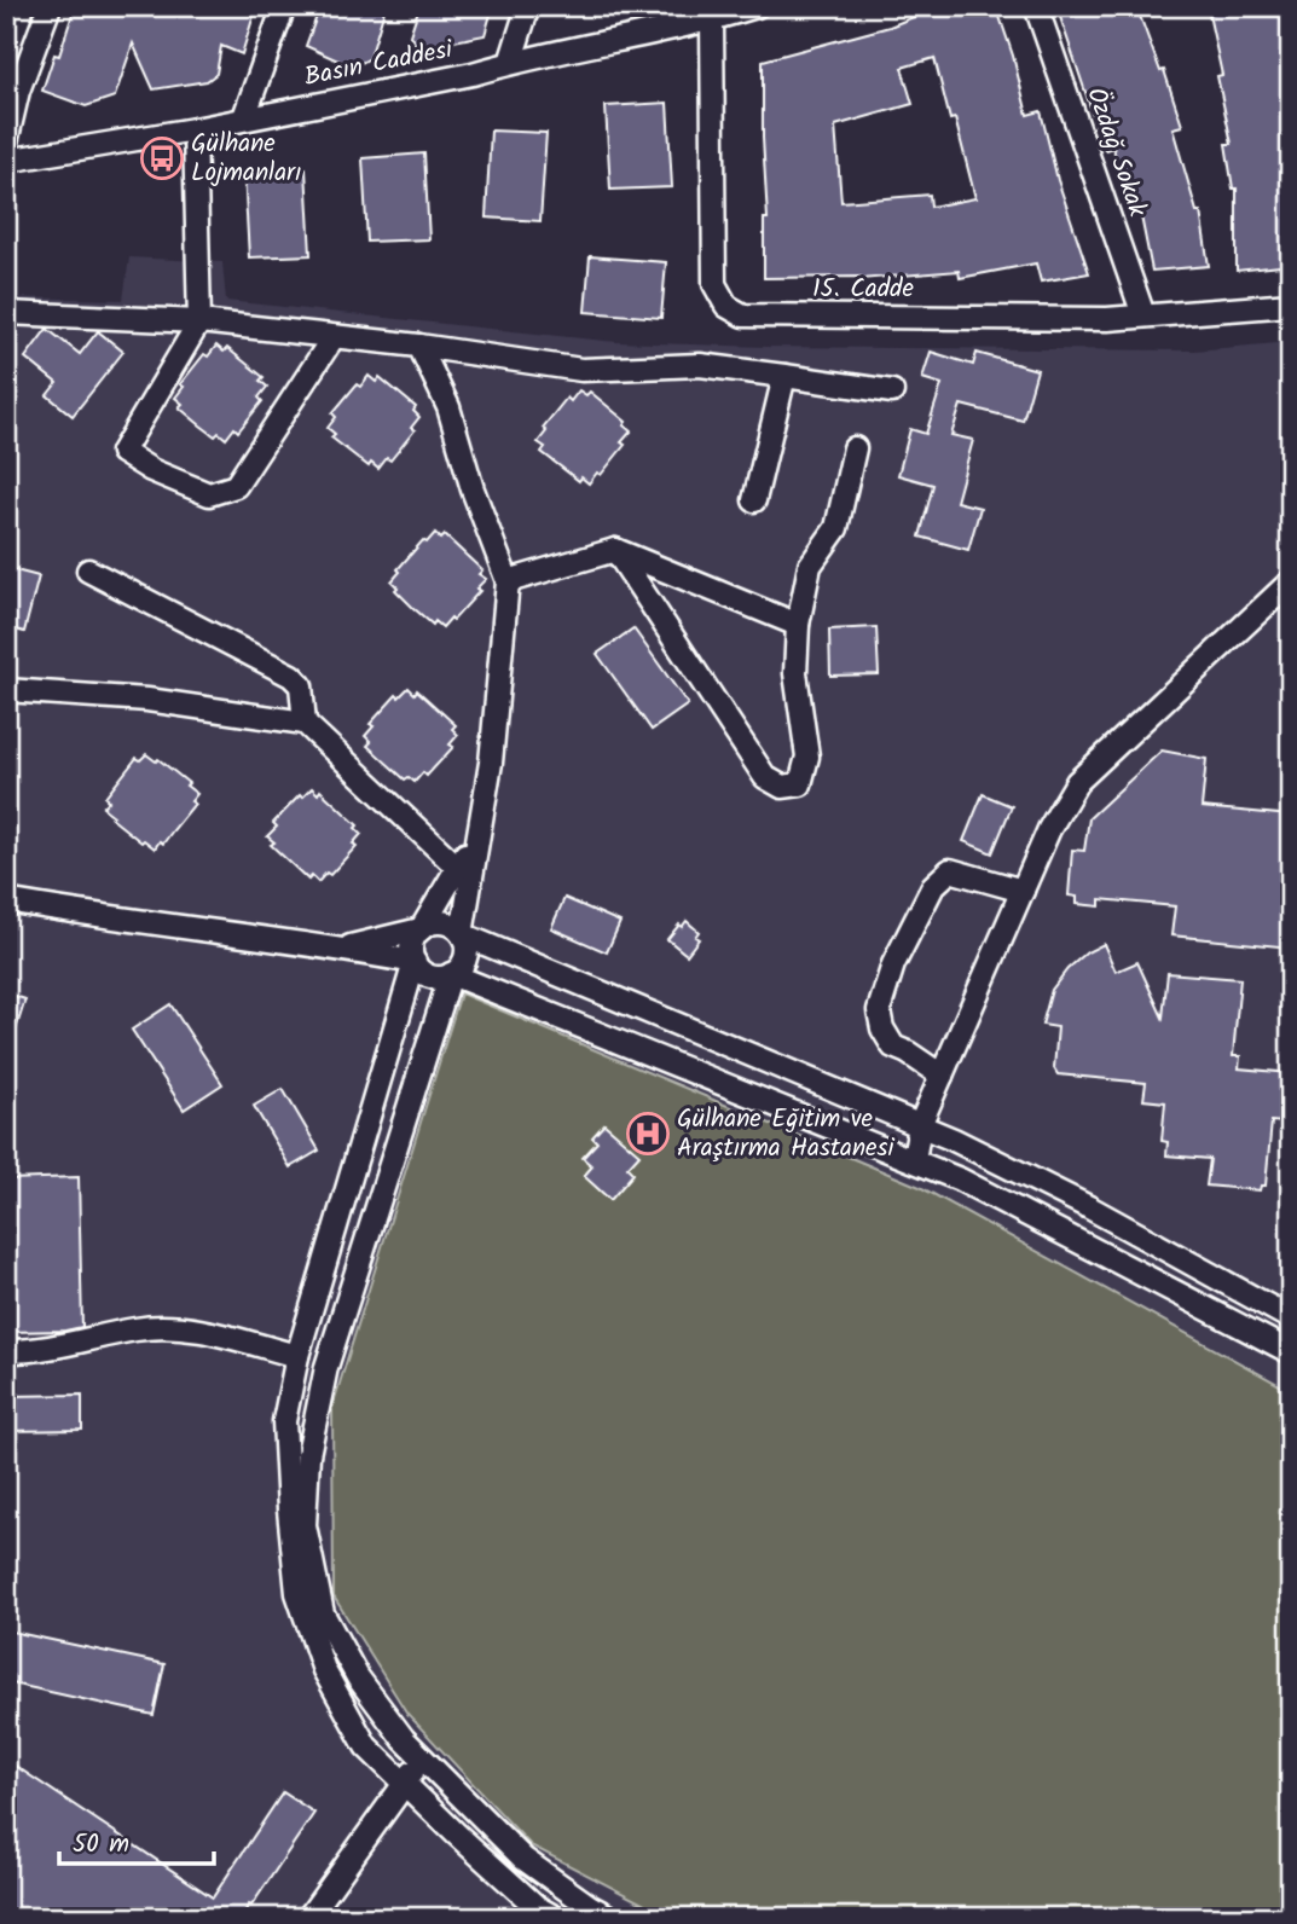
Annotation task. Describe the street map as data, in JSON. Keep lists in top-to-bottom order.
{
  "streets": {
    "street": ["Basın Caddesi", "Özdağ Sokak", "15. Cadde"]
  },
  "crossings": [
    ["Basın Caddesi", "15. Cadde"],
    ["Özdağ Sokak", "15. Cadde"]
  ],
  "places": {
    "bus stop": ["Gülhane Lojmanları"],
    "hospital": ["Gülhane Eğitim ve Araştırma Hastanesi"]
  },
  "scale_bar": "50 m"
}
